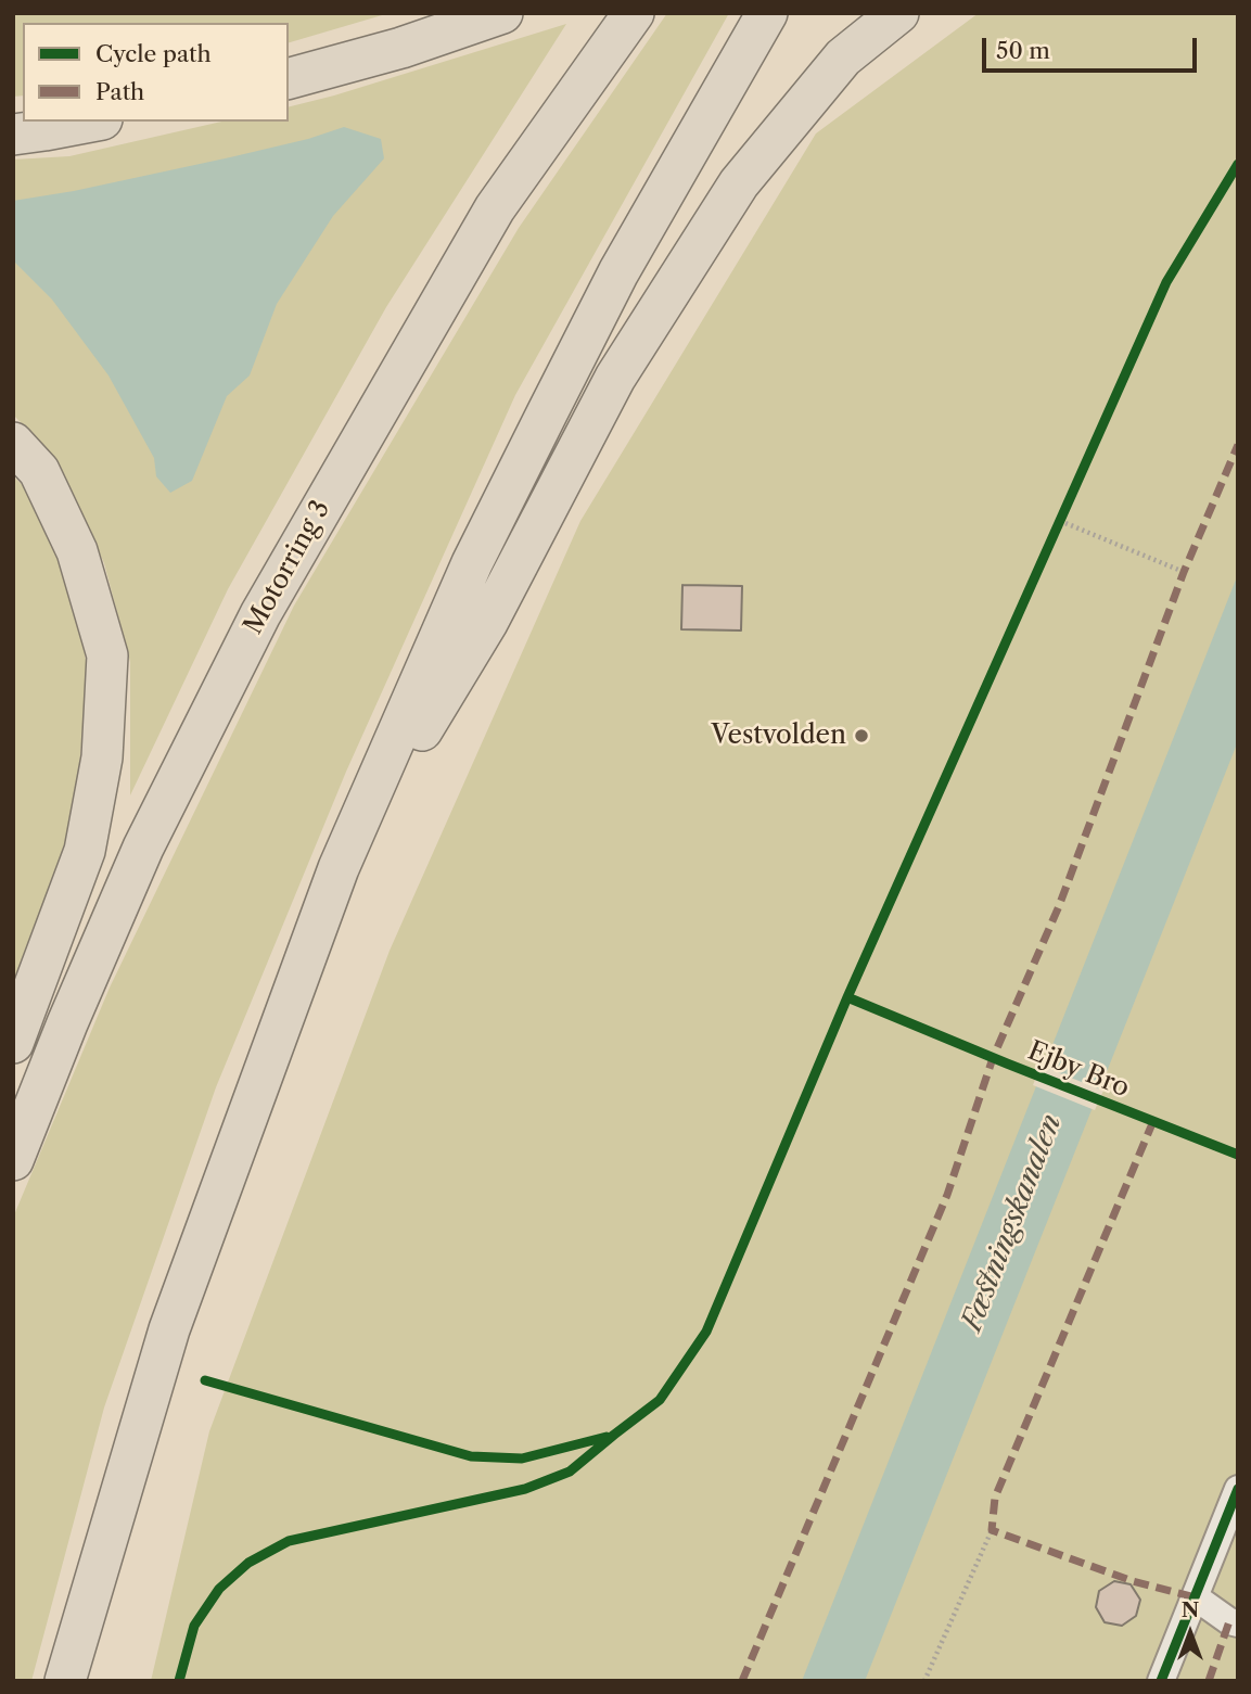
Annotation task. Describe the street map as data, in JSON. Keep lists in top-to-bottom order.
{
  "streets": {
    "highway": ["Motorring 3"],
    "cycle path": ["Ejby Bro"]
  },
  "water": ["Fæstningskanalen"],
  "places": ["Vestvolden"],
  "legend": ["Cycle path", "Path"],
  "scale_bar": "50 m",
  "north": "top"
}
